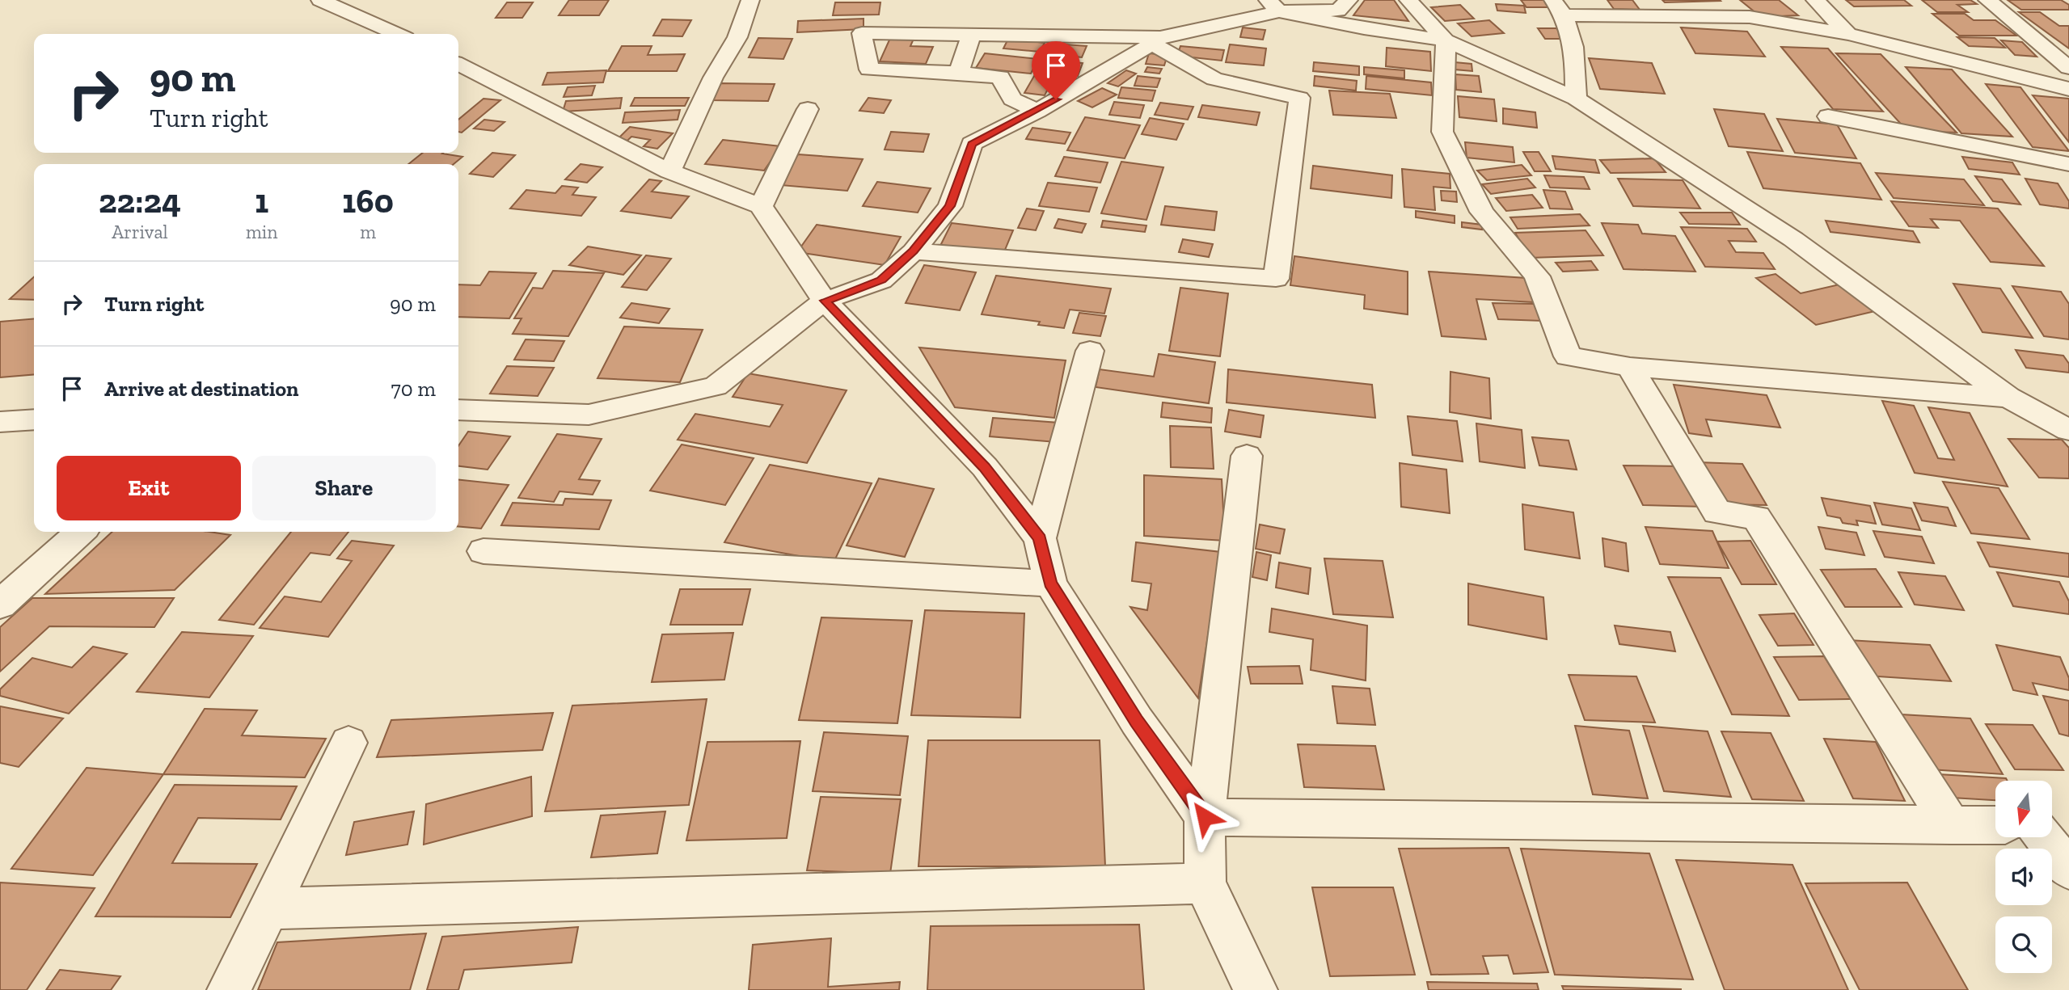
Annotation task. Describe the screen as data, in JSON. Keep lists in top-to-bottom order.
{
  "north": "bottom",
  "page": {
    "turn": ["90 m", "Turn right"],
    "eta": [
      "22:24",
      "Arrival",
      "1",
      "min",
      "160",
      "m"
    ],
    "list": [
      {
        "name": "Turn right",
        "value": "90 m"
      },
      {
        "name": "Arrive at destination",
        "value": "70 m"
      }
    ],
    "buttons": ["Exit", "Share"]
  }
}
